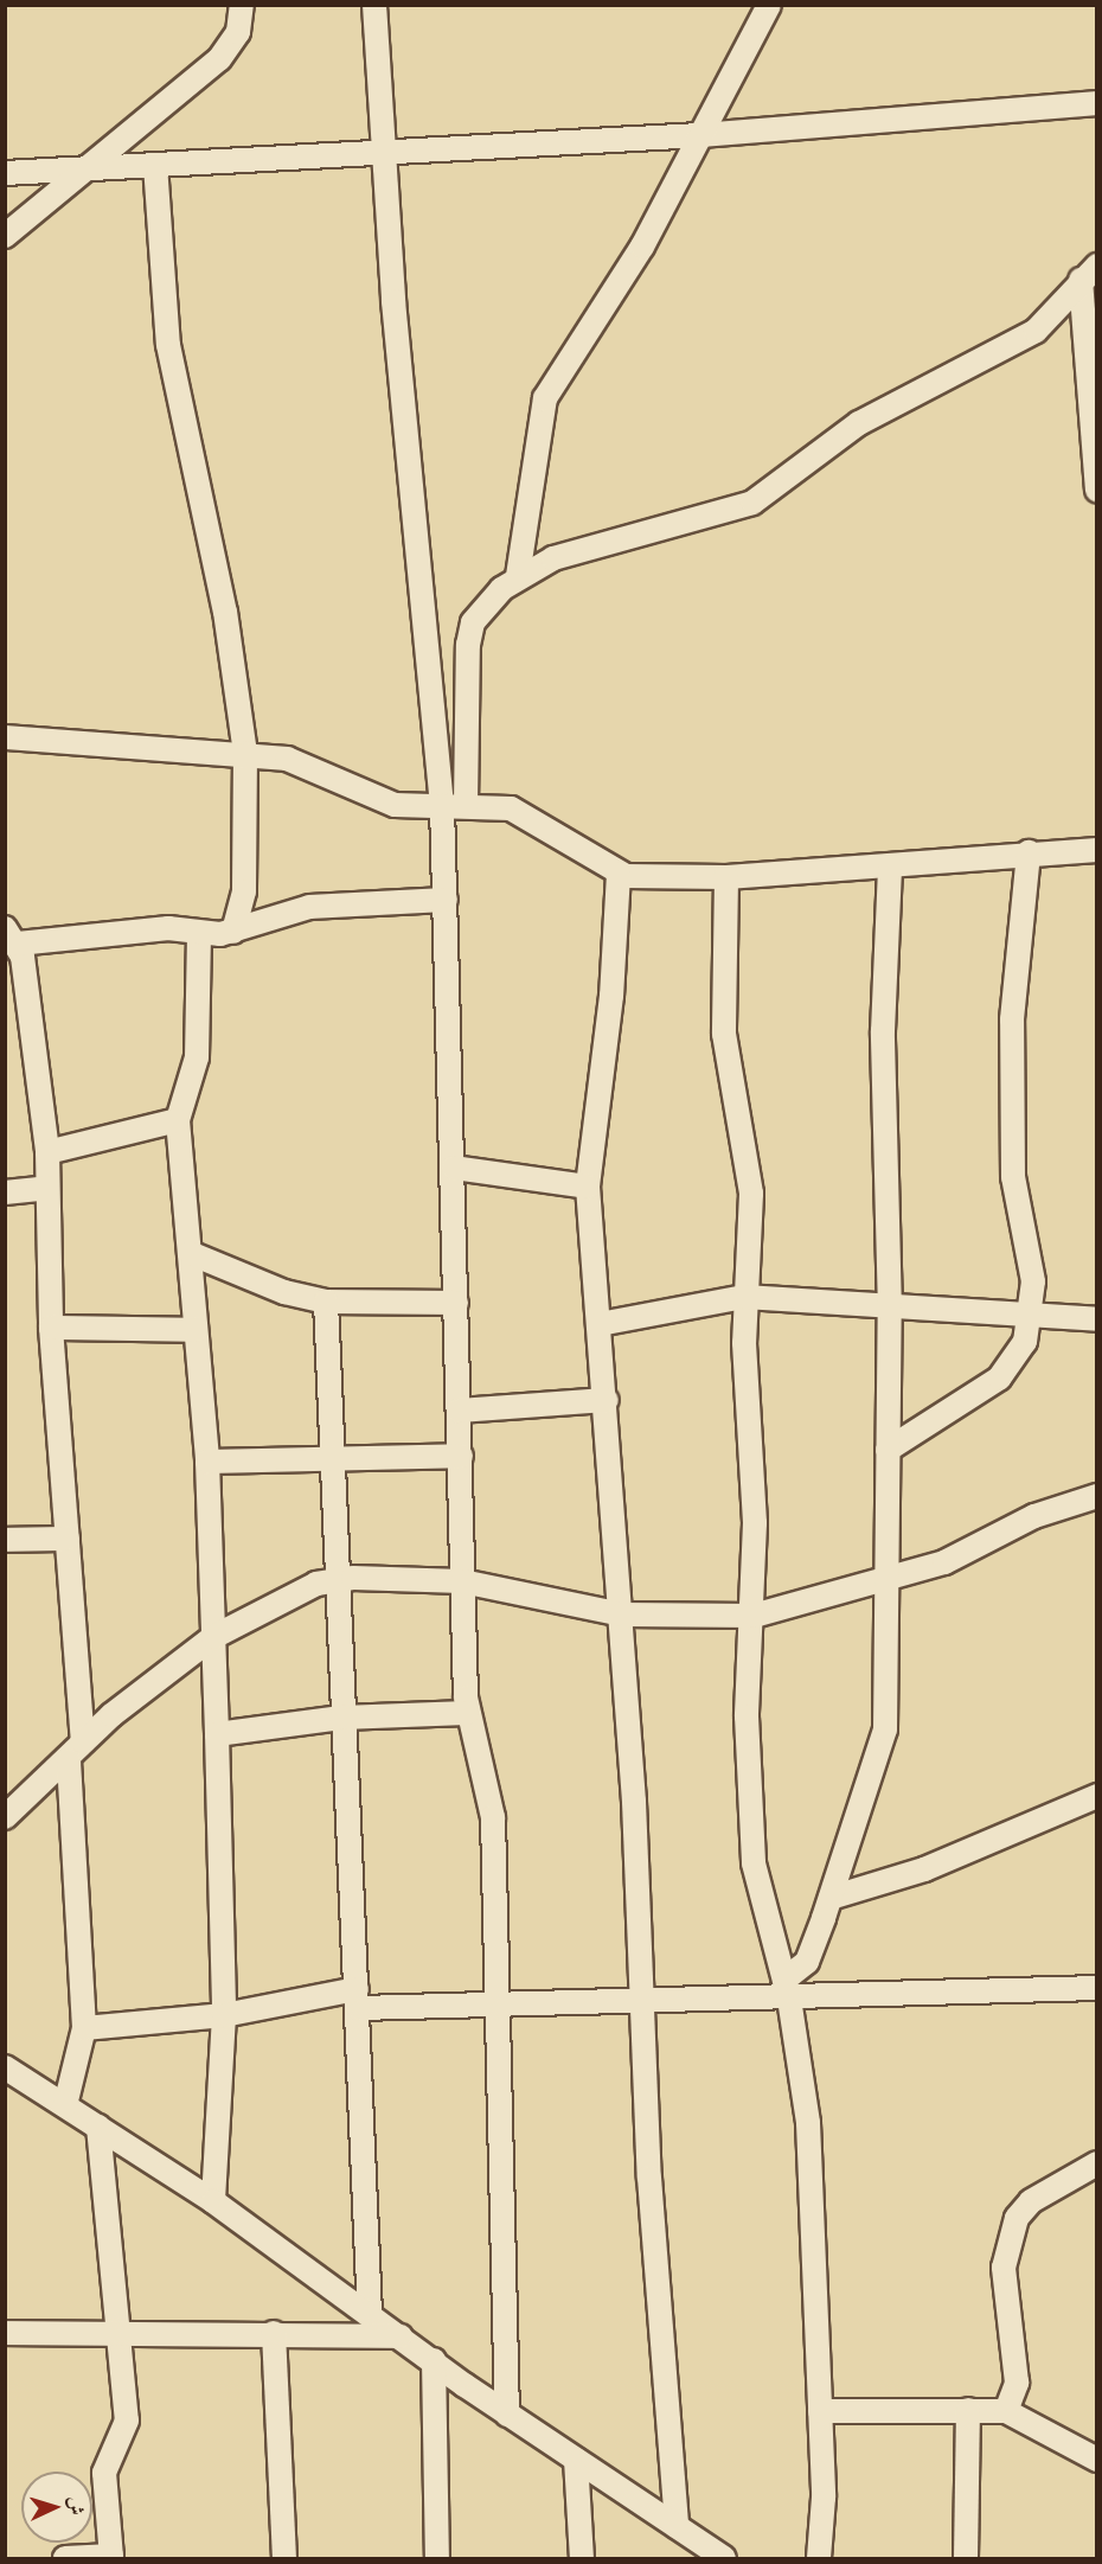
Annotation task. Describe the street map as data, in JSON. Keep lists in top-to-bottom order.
{
  "north": "right"
}
